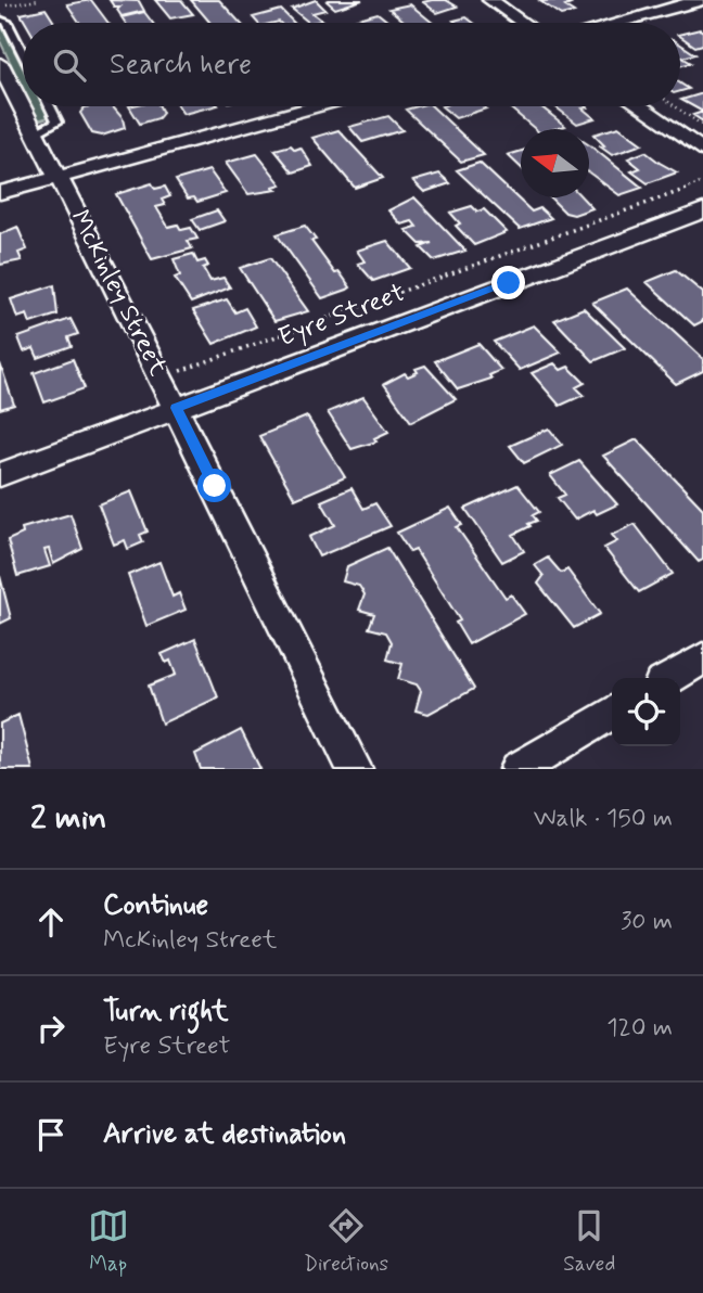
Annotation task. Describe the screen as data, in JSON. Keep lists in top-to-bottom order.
{
  "streets": {
    "street": ["McKinley Street", "Eyre Street"]
  },
  "crossings": [
    ["McKinley Street", "Eyre Street"]
  ],
  "north": "left",
  "page": {
    "search": "Search here",
    "heading": ["2 min", "Walk · 150 m"],
    "list": [
      ["Continue", "McKinley Street", "30 m"],
      ["Turn right", "Eyre Street", "120 m"],
      "Arrive at destination"
    ],
    "nav": ["Map", "Directions", "Saved"]
  }
}
